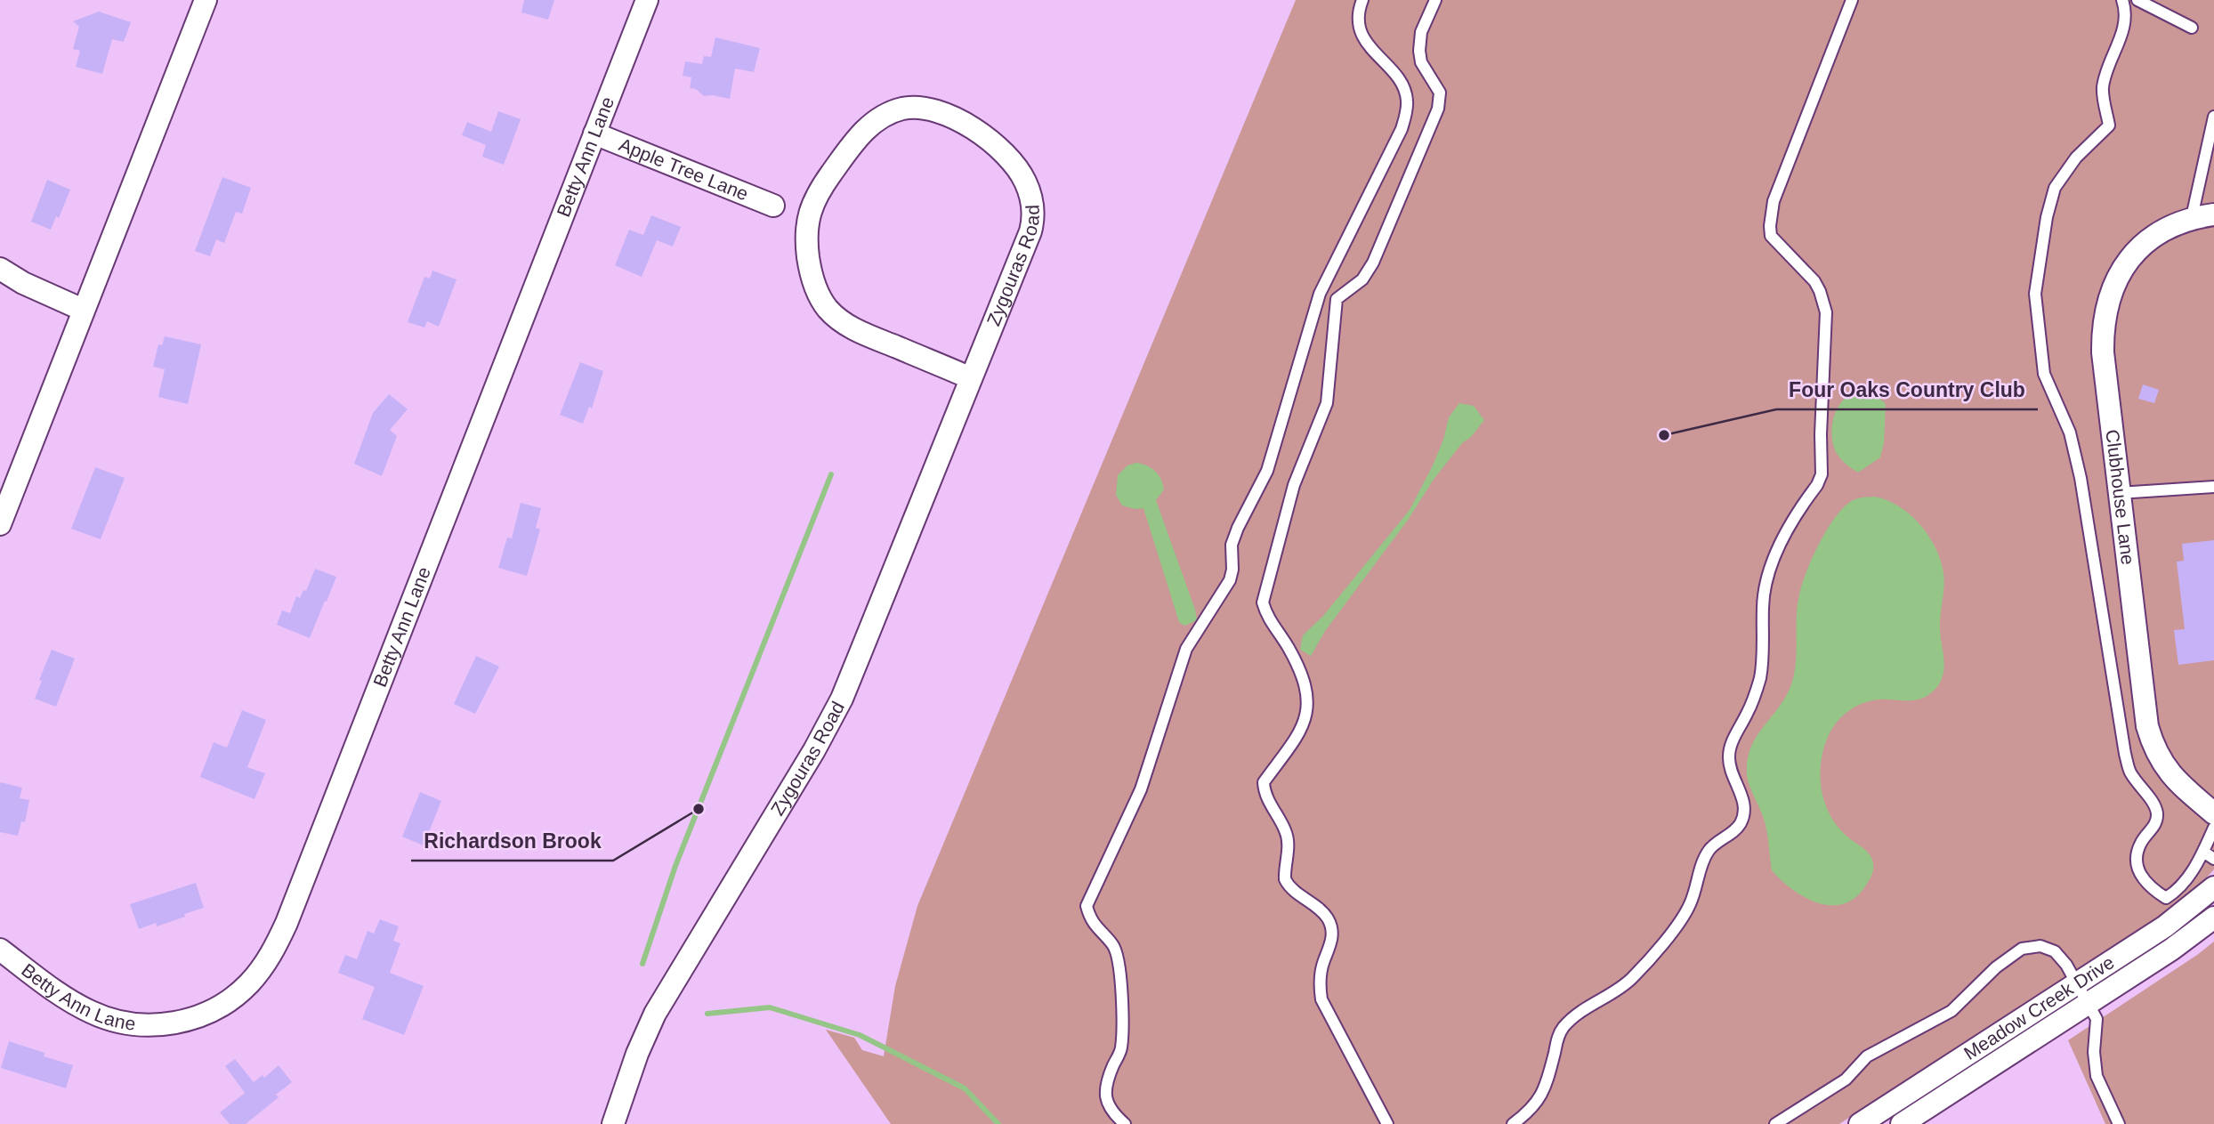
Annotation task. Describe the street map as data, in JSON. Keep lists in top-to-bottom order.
{
  "streets": {
    "street": [
      "Betty Ann Lane",
      "Apple Tree Lane",
      "Zygouras Road",
      "Clubhouse Lane",
      "Meadow Creek Drive"
    ]
  },
  "crossings": [
    ["Betty Ann Lane", "Apple Tree Lane"]
  ],
  "places": ["Four Oaks Country Club", "Richardson Brook"]
}
